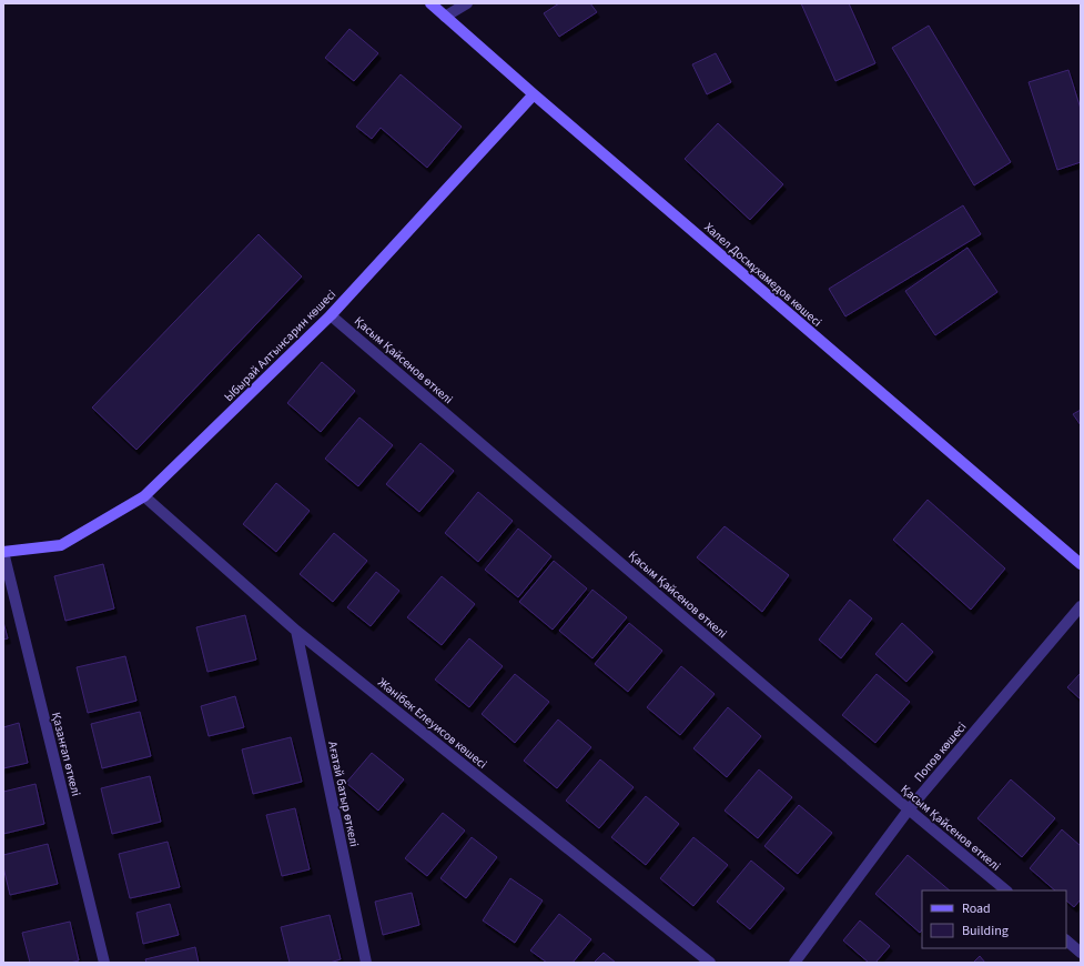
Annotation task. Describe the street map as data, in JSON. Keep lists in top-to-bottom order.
{
  "streets": {
    "street": [
      "Халел Досмұхамедов көшесі",
      "Ыбырай Алтынсарин көшесі",
      "Қасым Қайсенов өткелі",
      "Жәнібек Елеуисов көшесі",
      "Попов көшесі",
      "Қазанғап өткелі",
      "Ағатай батыр өткелі"
    ]
  },
  "crossings": [
    ["Халел Досмұхамедов көшесі", "Ыбырай Алтынсарин көшесі"],
    ["Ыбырай Алтынсарин көшесі", "Қасым Қайсенов өткелі"],
    ["Ыбырай Алтынсарин көшесі", "Жәнібек Елеуисов көшесі"],
    ["Ыбырай Алтынсарин көшесі", "Қазанғап өткелі"],
    ["Қасым Қайсенов өткелі", "Попов көшесі"],
    ["Жәнібек Елеуисов көшесі", "Ағатай батыр өткелі"]
  ],
  "legend": ["Road", "Building"]
}
